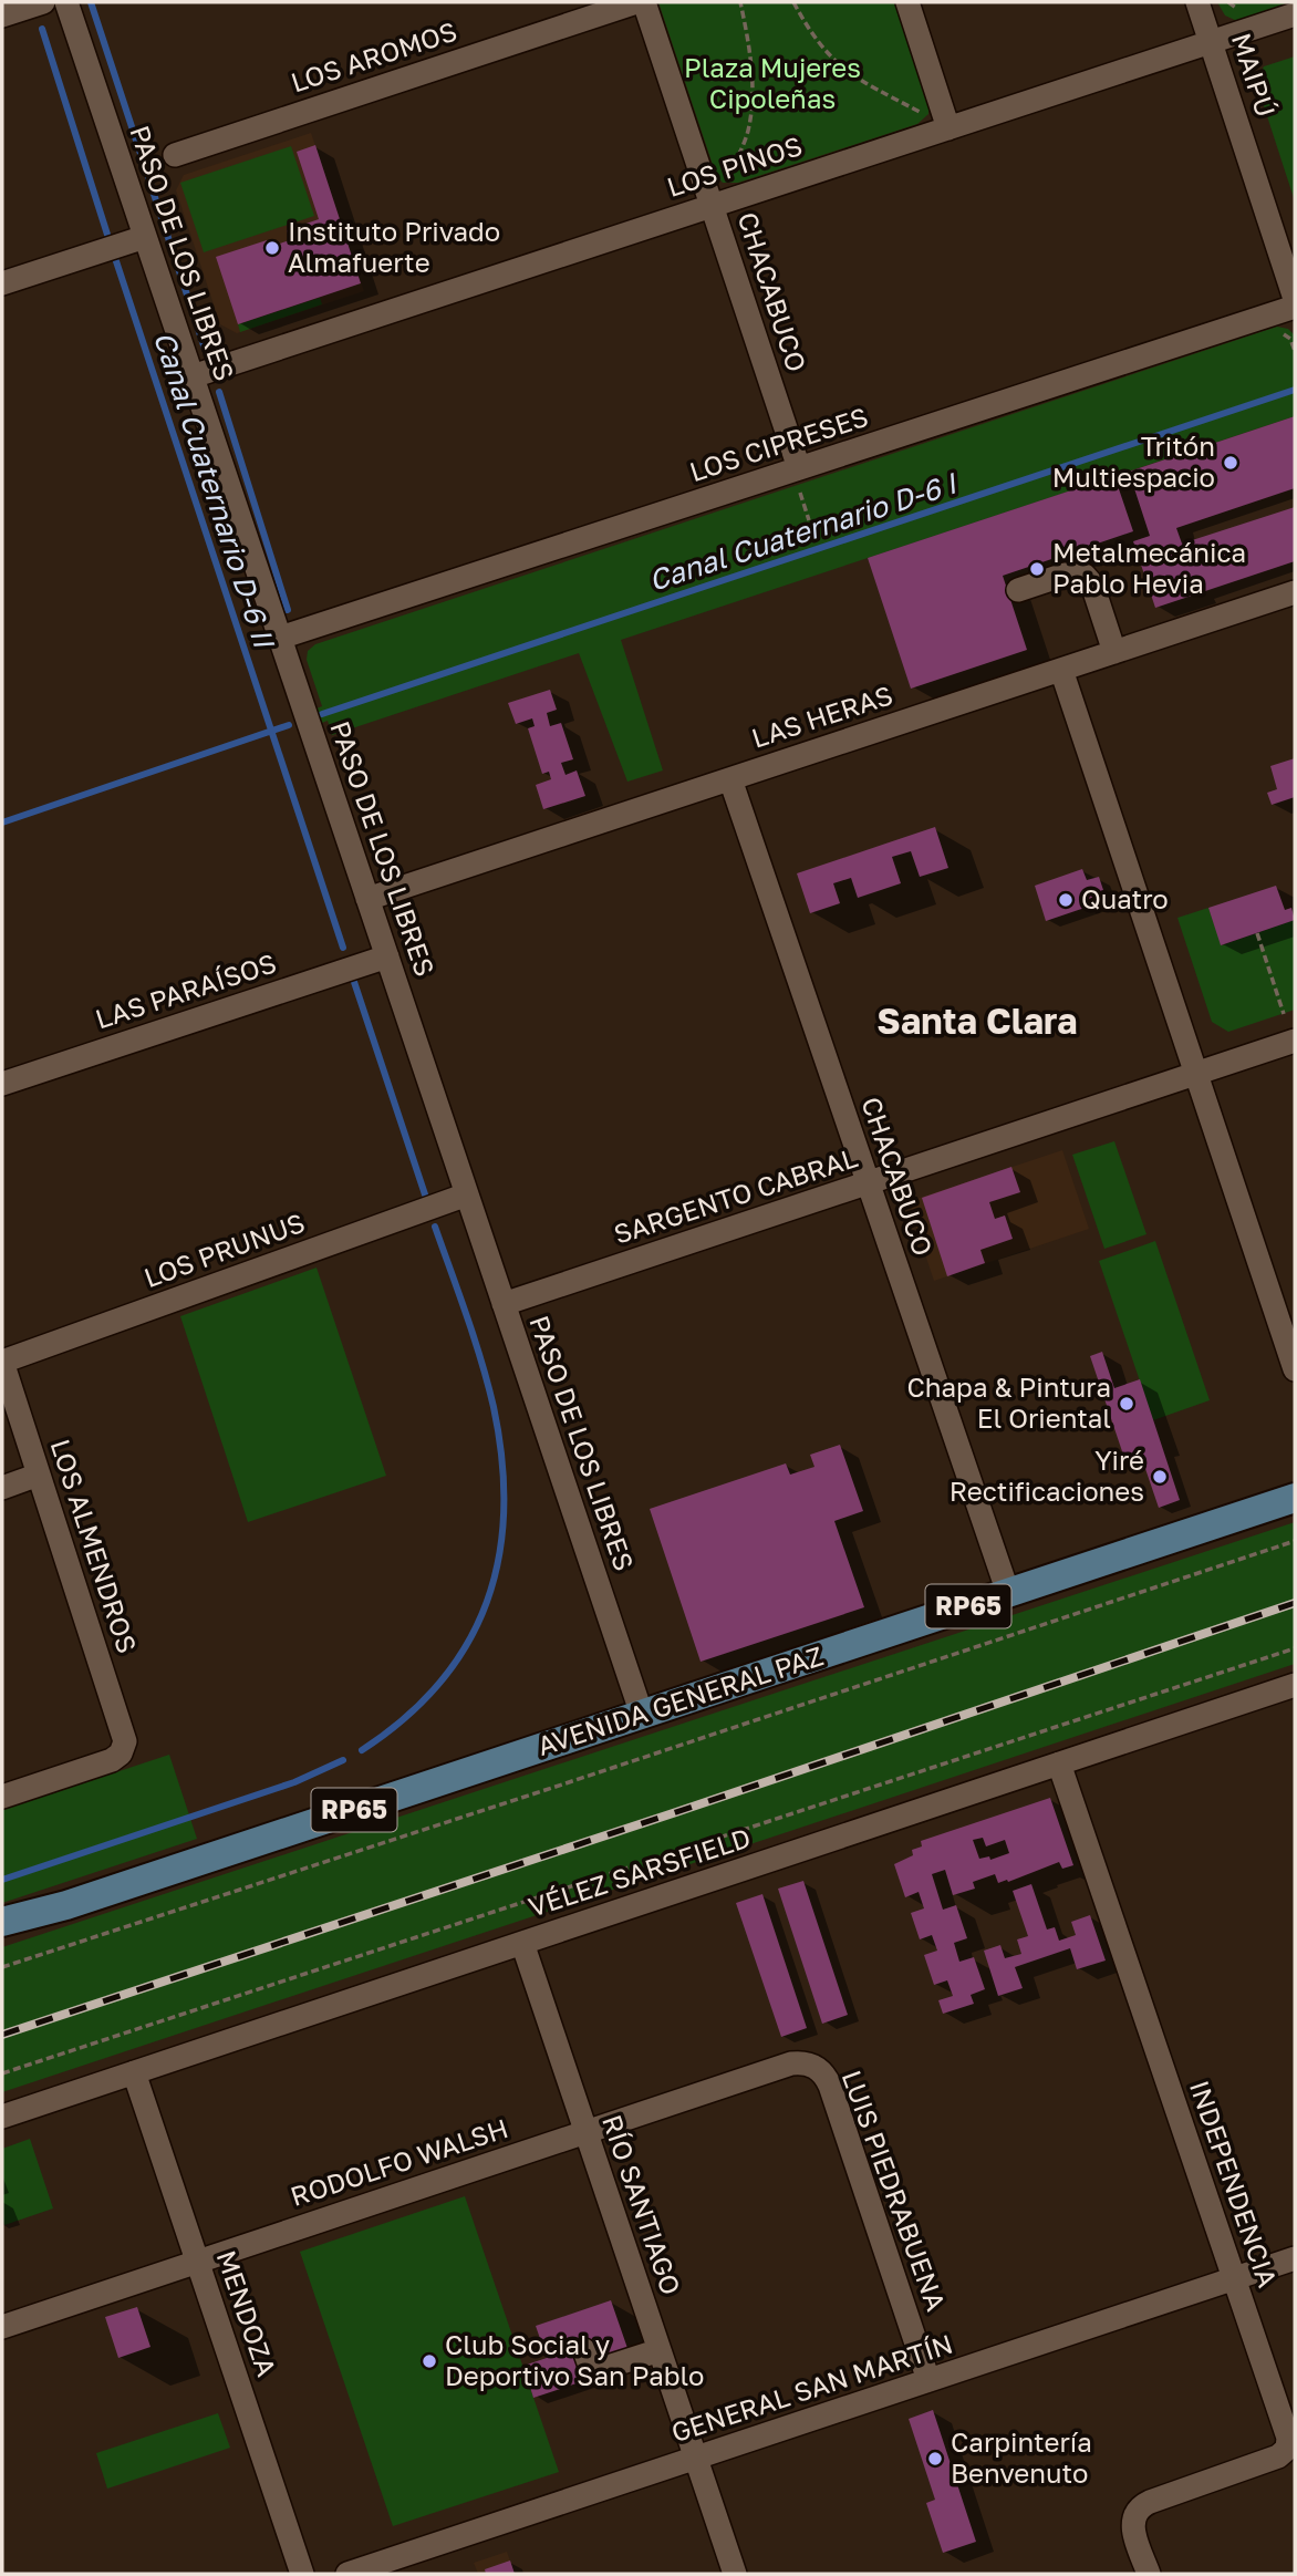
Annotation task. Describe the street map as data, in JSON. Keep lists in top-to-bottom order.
{
  "streets": {
    "main road": ["RP65", "AVENIDA GENERAL PAZ"],
    "street": [
      "LOS AROMOS",
      "MAIPÚ",
      "LOS PINOS",
      "PASO DE LOS LIBRES",
      "CHACABUCO",
      "LOS CIPRESES",
      "LAS HERAS",
      "LAS PARAÍSOS",
      "SARGENTO CABRAL",
      "LOS PRUNUS",
      "LOS ALMENDROS",
      "VÉLEZ SARSFIELD",
      "RODOLFO WALSH",
      "INDEPENDENCIA",
      "LUIS PIEDRABUENA",
      "RÍO SANTIAGO",
      "MENDOZA",
      "GENERAL SAN MARTÍN"
    ]
  },
  "crossings": [
    ["MAIPÚ", "LOS PINOS"],
    ["LOS PINOS", "PASO DE LOS LIBRES"],
    ["LOS PINOS", "CHACABUCO"],
    ["PASO DE LOS LIBRES", "LOS CIPRESES"],
    ["PASO DE LOS LIBRES", "LAS HERAS"],
    ["PASO DE LOS LIBRES", "LAS PARAÍSOS"],
    ["PASO DE LOS LIBRES", "SARGENTO CABRAL"],
    ["PASO DE LOS LIBRES", "LOS PRUNUS"],
    ["PASO DE LOS LIBRES", "AVENIDA GENERAL PAZ"],
    ["CHACABUCO", "LOS CIPRESES"],
    ["CHACABUCO", "LAS HERAS"],
    ["CHACABUCO", "SARGENTO CABRAL"],
    ["CHACABUCO", "AVENIDA GENERAL PAZ"],
    ["LOS PRUNUS", "LOS ALMENDROS"],
    ["VÉLEZ SARSFIELD", "INDEPENDENCIA"],
    ["VÉLEZ SARSFIELD", "RÍO SANTIAGO"],
    ["VÉLEZ SARSFIELD", "MENDOZA"],
    ["RODOLFO WALSH", "LUIS PIEDRABUENA"],
    ["RODOLFO WALSH", "RÍO SANTIAGO"],
    ["RODOLFO WALSH", "MENDOZA"],
    ["INDEPENDENCIA", "GENERAL SAN MARTÍN"],
    ["LUIS PIEDRABUENA", "GENERAL SAN MARTÍN"],
    ["RÍO SANTIAGO", "GENERAL SAN MARTÍN"]
  ],
  "districts": ["Santa Clara"],
  "water": ["Canal Cuaternario D-6 II", "Canal Cuaternario D-6 I"],
  "parks": ["Plaza Mujeres Cipoleñas"],
  "places": [
    "Instituto Privado Almafuerte",
    "Tritón Multiespacio",
    "Metalmecánica Pablo Hevia",
    "Quatro",
    "Chapa & Pintura El Oriental",
    "Yiré Rectificaciones",
    "Club Social y Deportivo San Pablo",
    "Carpintería Benvenuto"
  ]
}
